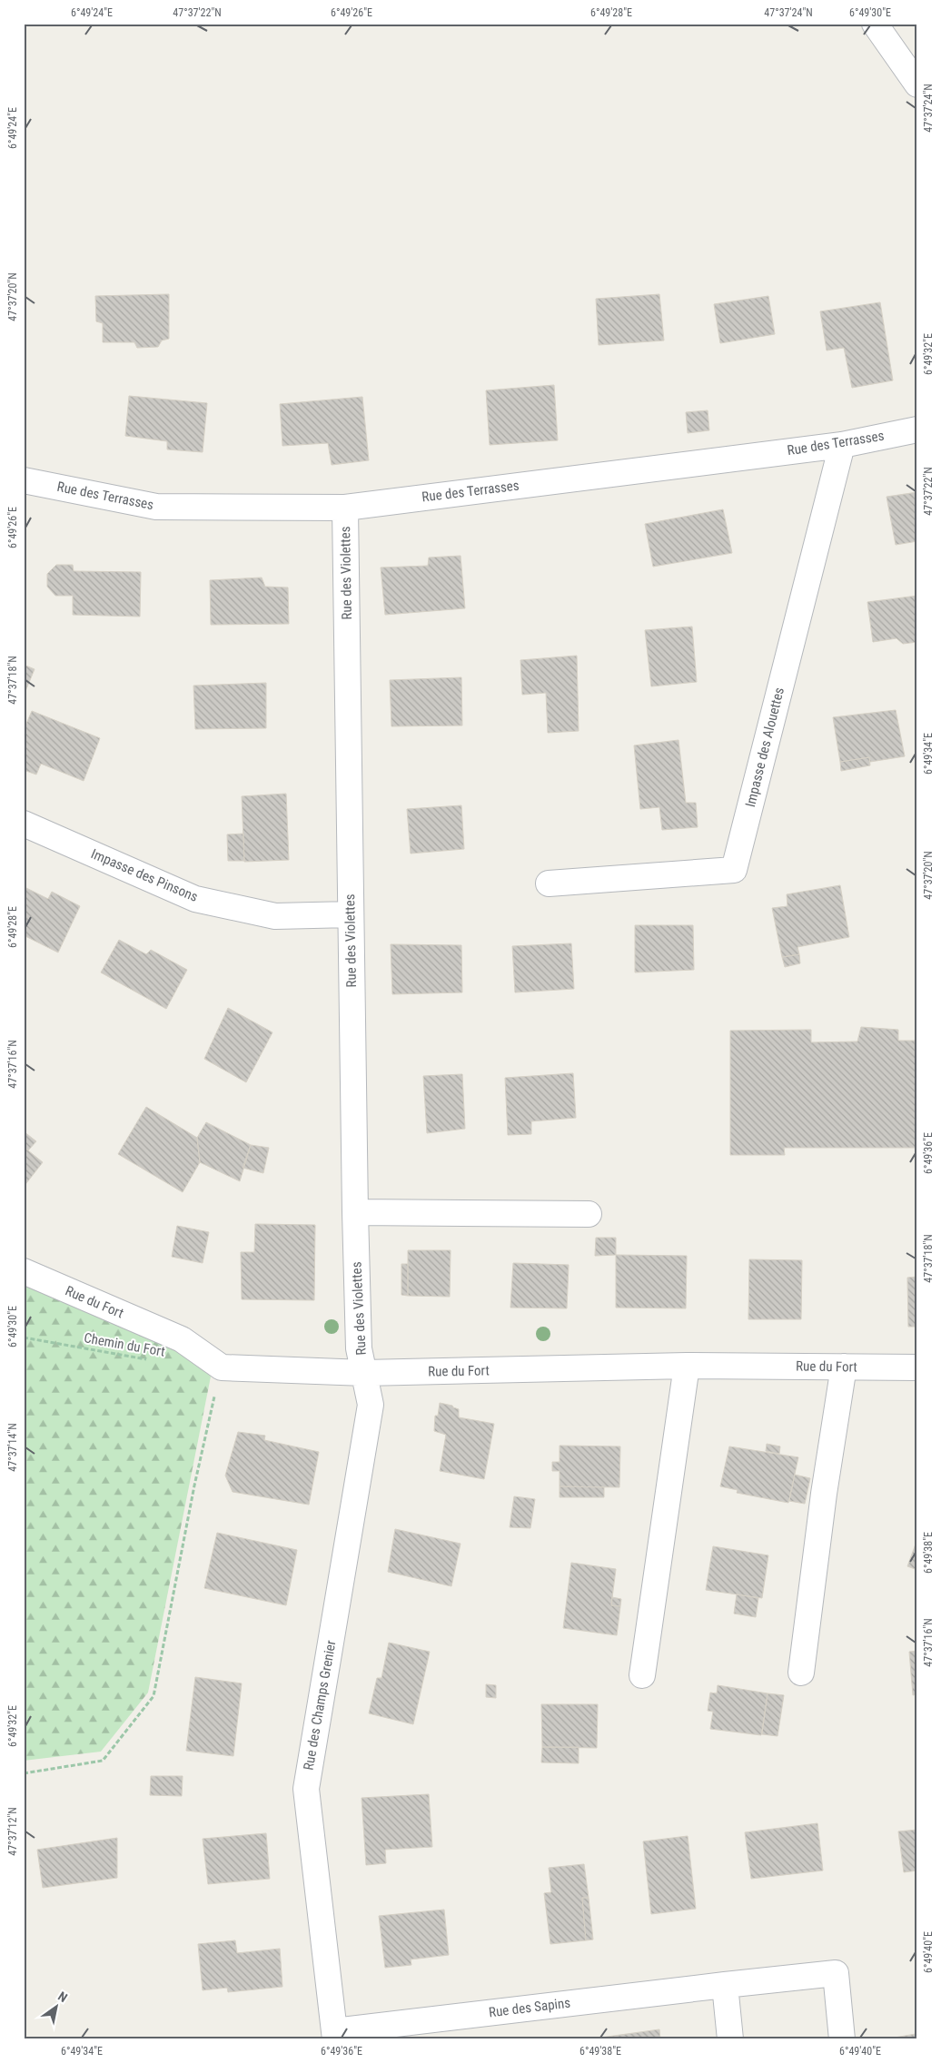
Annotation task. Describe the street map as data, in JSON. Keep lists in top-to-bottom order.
{
  "streets": {
    "street": [
      "Rue des Terrasses",
      "Rue des Violettes",
      "Impasse des Alouettes",
      "Impasse des Pinsons",
      "Rue du Fort",
      "Rue des Champs Grenier",
      "Rue des Sapins"
    ],
    "path": ["Chemin du Fort"]
  },
  "crossings": [
    ["Rue des Terrasses", "Rue des Violettes"],
    ["Rue des Terrasses", "Impasse des Alouettes"],
    ["Rue des Violettes", "Impasse des Pinsons"],
    ["Rue des Violettes", "Rue du Fort"],
    ["Rue des Violettes", "Rue des Champs Grenier"],
    ["Rue du Fort", "Rue des Champs Grenier"],
    ["Rue des Champs Grenier", "Rue des Sapins"]
  ],
  "north": "top right",
  "coordinates": [
    "6°49'24\"E",
    "47°37'22\"N",
    "6°49'26\"E",
    "6°49'28\"E",
    "47°37'24\"N",
    "6°49'30\"E",
    "47°37'20\"N",
    "6°49'32\"E",
    "47°37'18\"N",
    "6°49'34\"E",
    "47°37'16\"N",
    "6°49'36\"E",
    "47°37'14\"N",
    "6°49'38\"E",
    "47°37'12\"N",
    "6°49'40\"E"
  ]
}
